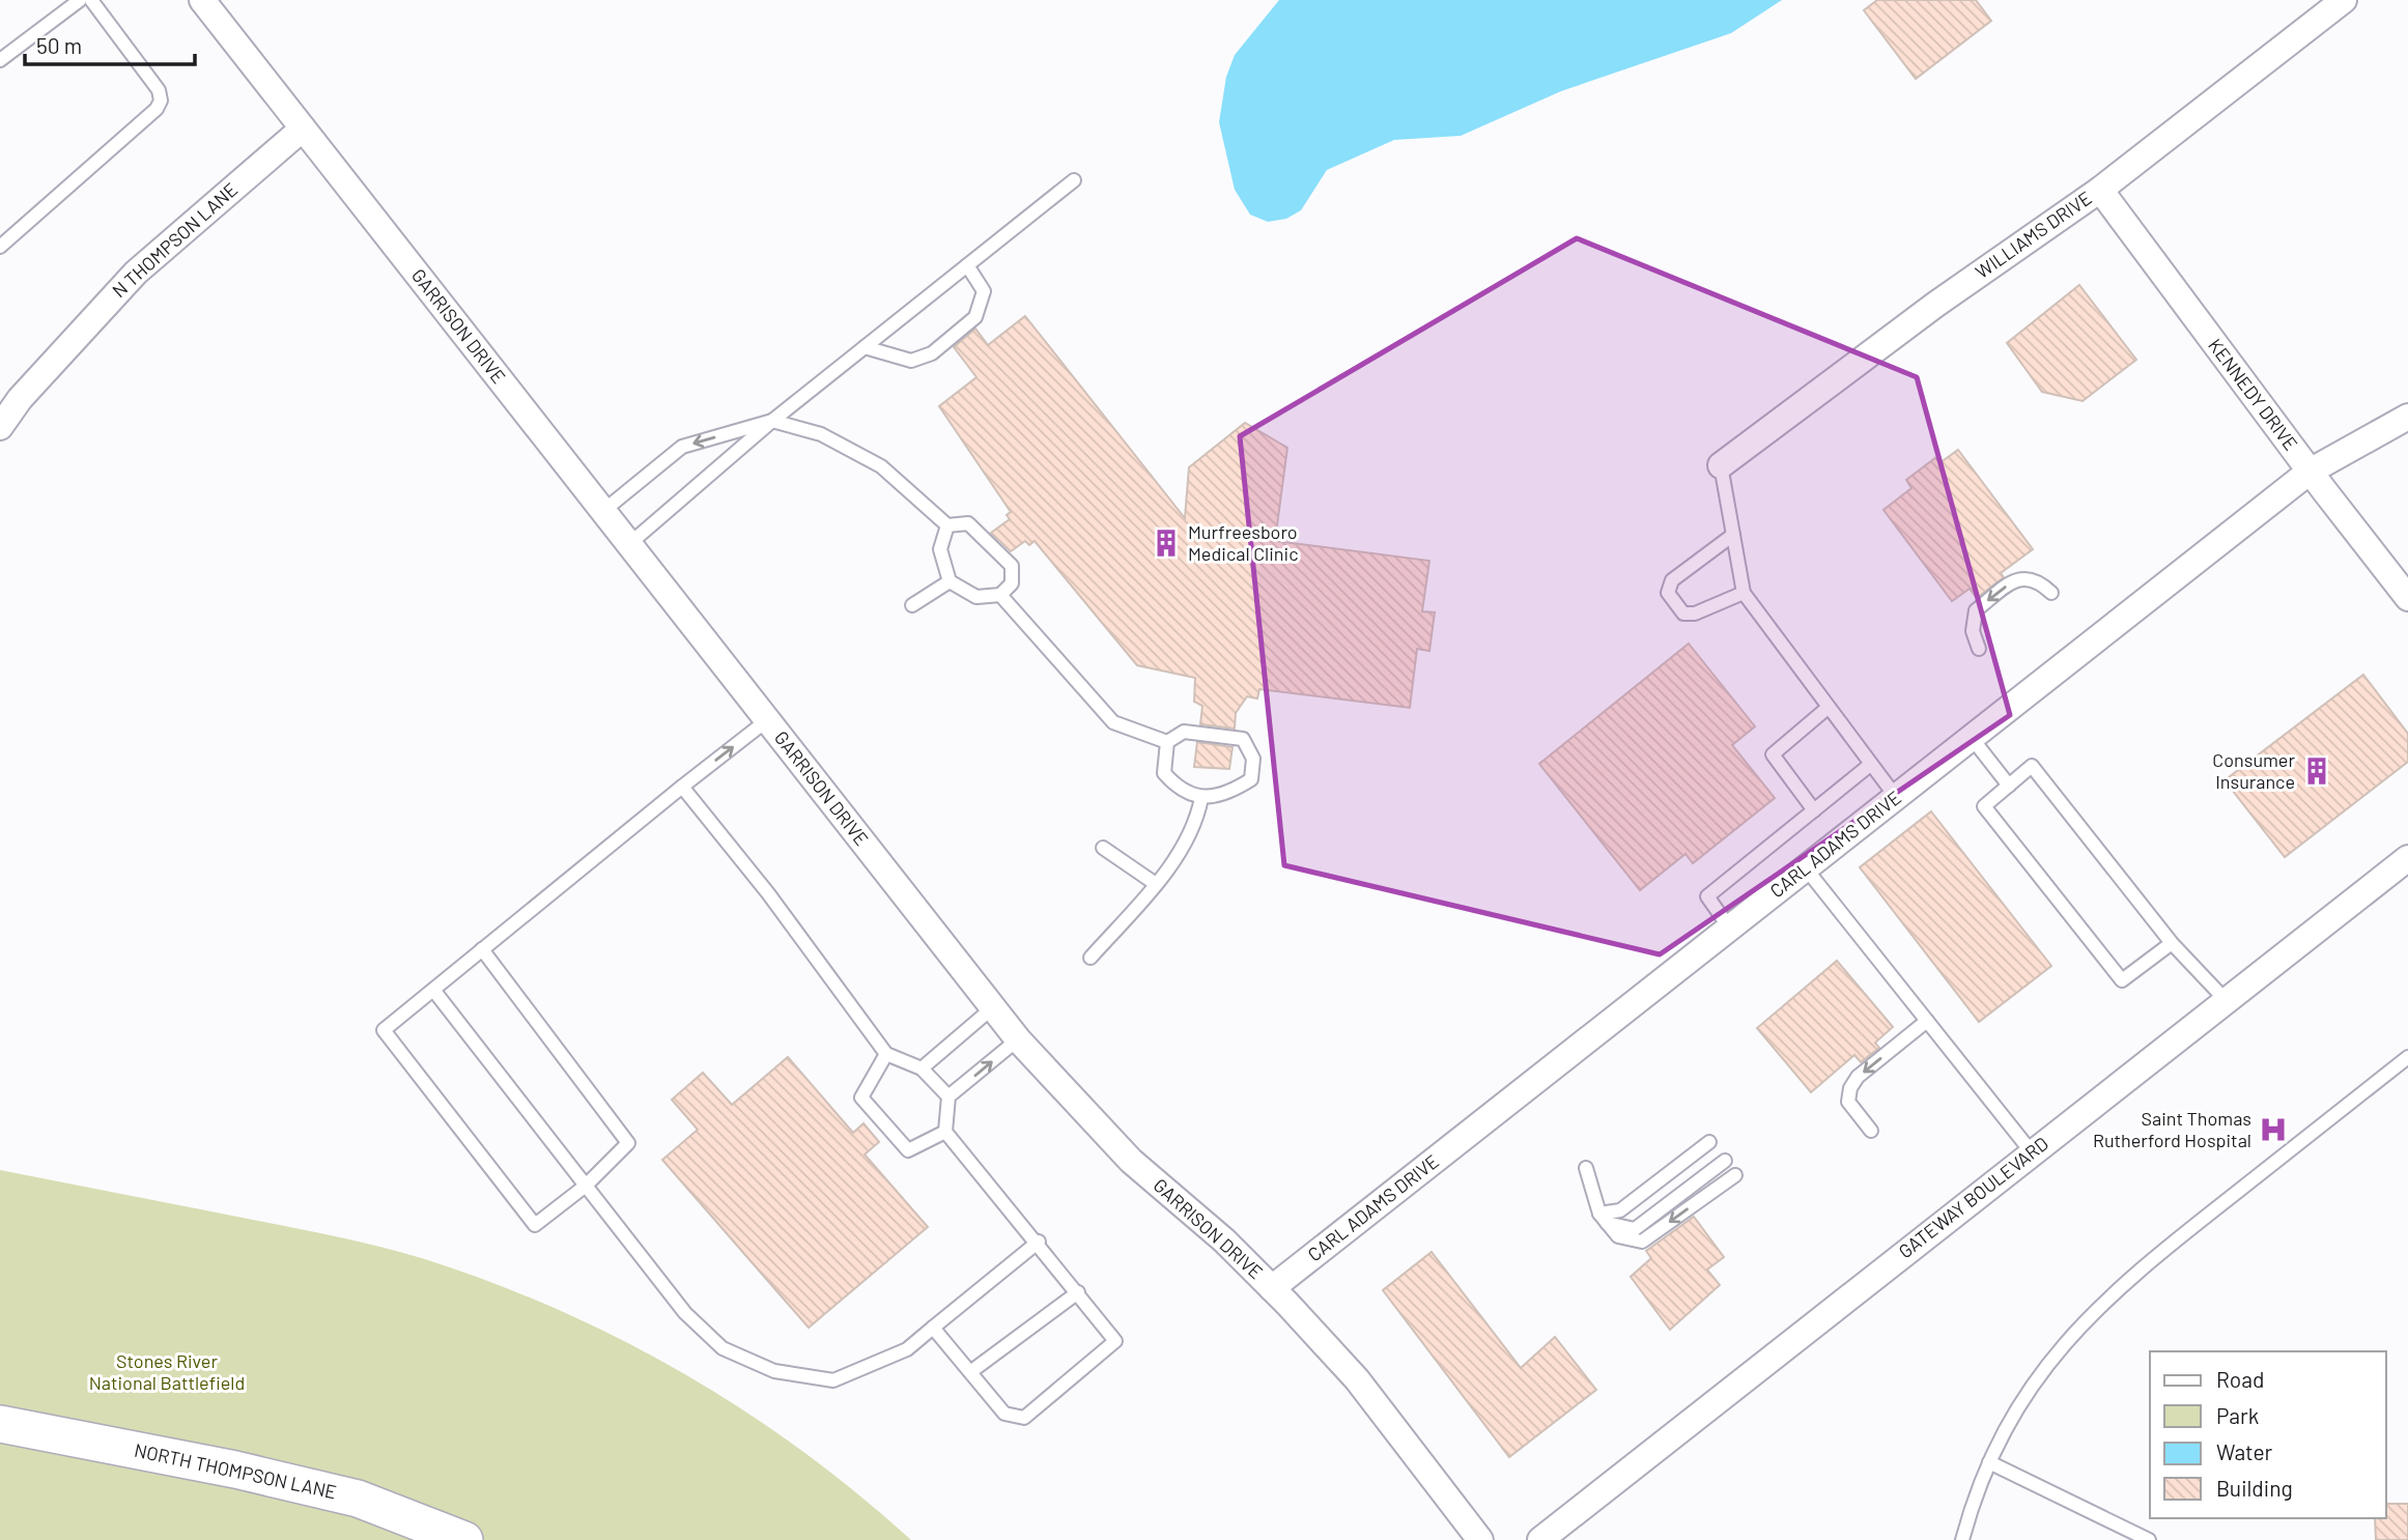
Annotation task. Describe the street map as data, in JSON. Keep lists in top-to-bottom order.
{
  "streets": {
    "main road": ["NORTH THOMPSON LANE"],
    "street": [
      "WILLIAMS DRIVE",
      "N THOMPSON LANE",
      "GARRISON DRIVE",
      "KENNEDY DRIVE",
      "CARL ADAMS DRIVE",
      "GATEWAY BOULEVARD"
    ]
  },
  "crossings": [
    ["WILLIAMS DRIVE", "KENNEDY DRIVE"],
    ["N THOMPSON LANE", "GARRISON DRIVE"],
    ["GARRISON DRIVE", "CARL ADAMS DRIVE"],
    ["KENNEDY DRIVE", "CARL ADAMS DRIVE"]
  ],
  "parks": ["Stones River National Battlefield"],
  "places": {
    "building": ["Murfreesboro Medical Clinic", "Consumer Insurance"],
    "hospital": ["Saint Thomas Rutherford Hospital"]
  },
  "legend": [
    "Road",
    "Park",
    "Water",
    "Building"
  ],
  "scale_bar": "50 m"
}
